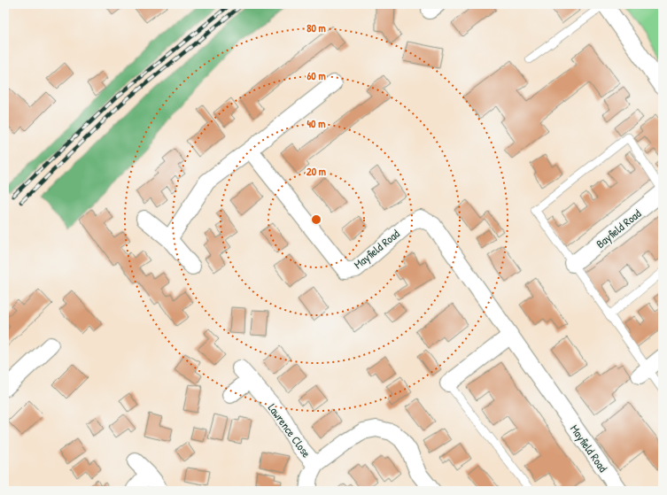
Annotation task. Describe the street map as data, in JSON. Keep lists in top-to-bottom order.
{
  "streets": {
    "street": ["Bayfield Road", "Mayfield Road", "Lawrence Close"]
  },
  "rings": [
    "80 m",
    "60 m",
    "40 m",
    "20 m"
  ]
}
